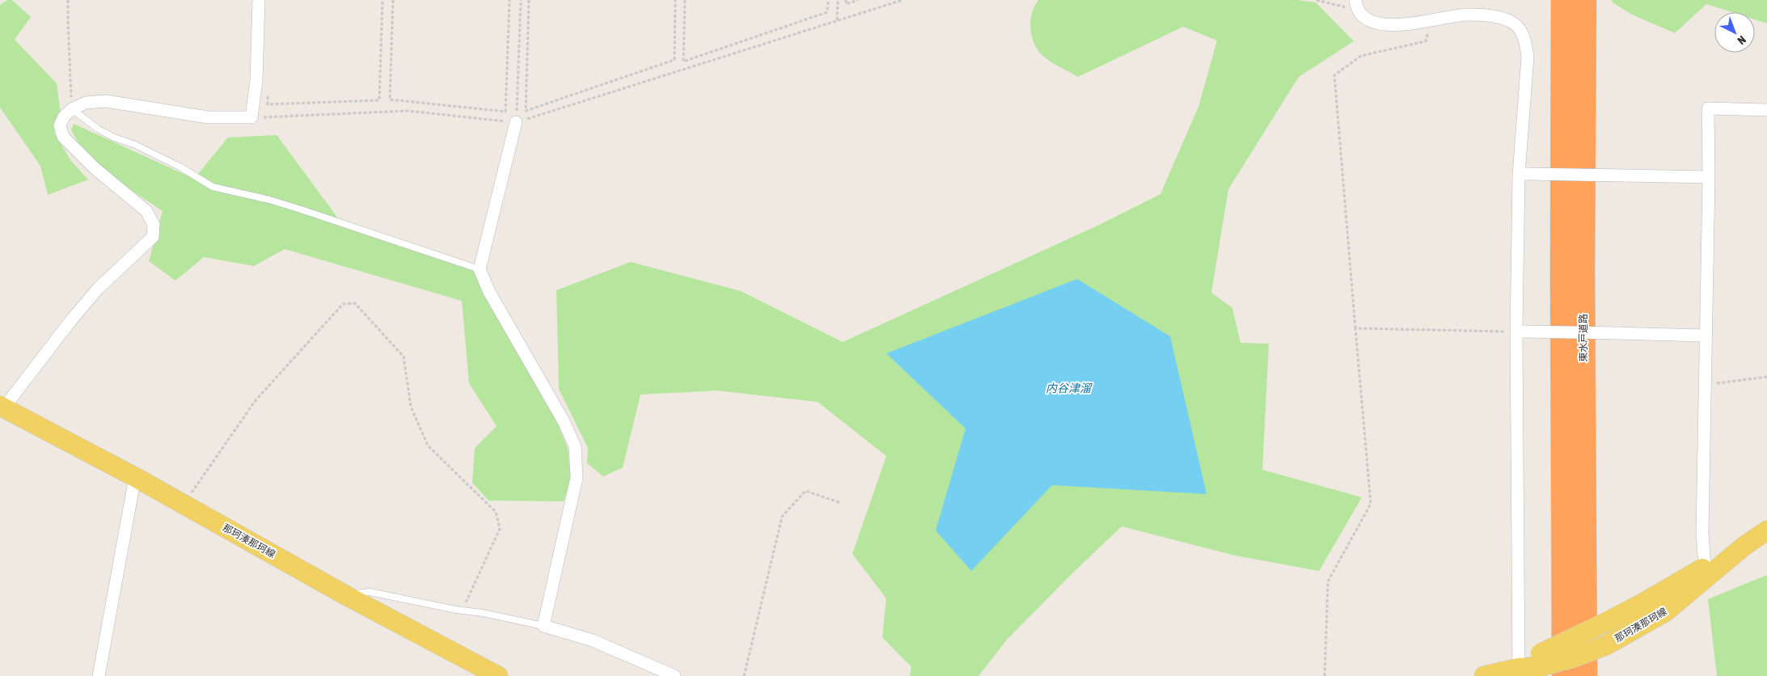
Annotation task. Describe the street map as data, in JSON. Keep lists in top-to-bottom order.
{
  "streets": {
    "highway": ["東水戸道路"],
    "main road": ["那珂湊那珂線"]
  },
  "water": ["内谷津溜"],
  "north": "bottom right"
}
